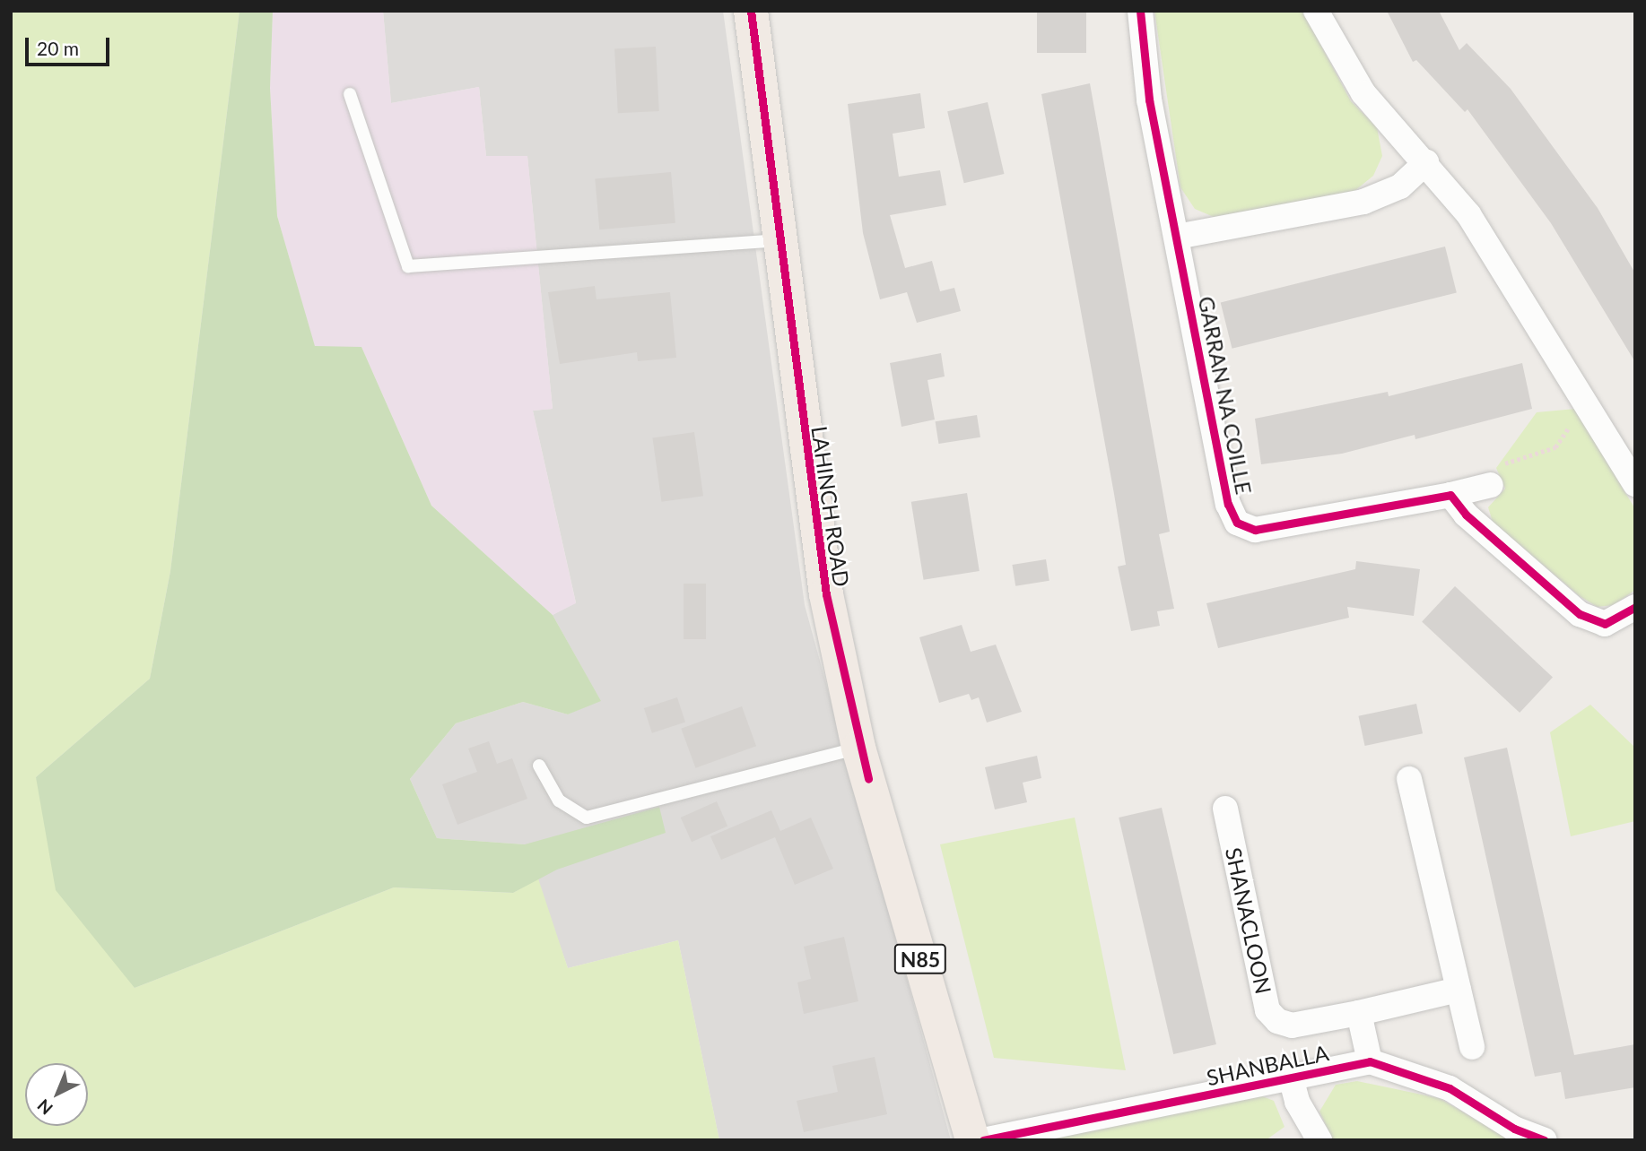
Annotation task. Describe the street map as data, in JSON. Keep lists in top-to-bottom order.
{
  "streets": {
    "main road": ["LAHINCH ROAD", "N85"],
    "street": ["GARRAN NA COILLE", "SHANACLOON", "SHANBALLA"]
  },
  "scale_bar": "20 m",
  "north": "bottom left"
}
